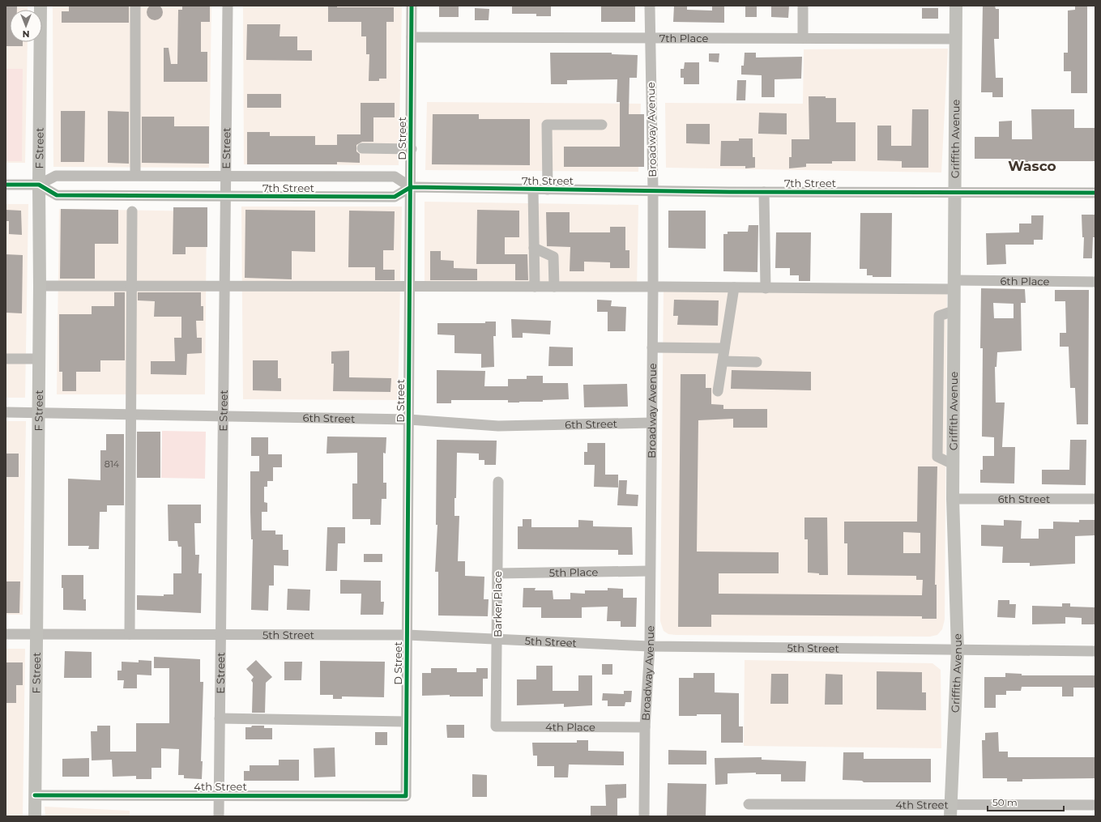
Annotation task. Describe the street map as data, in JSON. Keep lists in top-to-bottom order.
{
  "streets": {
    "main road": ["Griffith Avenue", "F Street"],
    "street": [
      "7th Place",
      "Broadway Avenue",
      "D Street",
      "E Street",
      "7th Street",
      "6th Place",
      "6th Street",
      "5th Place",
      "Barker Place",
      "5th Street",
      "4th Place",
      "4th Street"
    ]
  },
  "crossings": [
    ["7th Place", "Broadway Avenue"],
    ["7th Place", "D Street"],
    ["7th Place", "Griffith Avenue"],
    ["Broadway Avenue", "7th Street"],
    ["Broadway Avenue", "6th Place"],
    ["Broadway Avenue", "6th Street"],
    ["Broadway Avenue", "5th Place"],
    ["Broadway Avenue", "5th Street"],
    ["Broadway Avenue", "4th Place"],
    ["D Street", "7th Street"],
    ["D Street", "6th Place"],
    ["D Street", "6th Street"],
    ["D Street", "5th Street"],
    ["D Street", "4th Street"],
    ["Griffith Avenue", "7th Street"],
    ["Griffith Avenue", "6th Place"],
    ["Griffith Avenue", "6th Street"],
    ["Griffith Avenue", "5th Street"],
    ["Griffith Avenue", "4th Street"],
    ["F Street", "7th Street"],
    ["F Street", "6th Place"],
    ["F Street", "6th Street"],
    ["F Street", "5th Street"],
    ["F Street", "4th Street"],
    ["E Street", "7th Street"],
    ["E Street", "6th Place"],
    ["E Street", "6th Street"],
    ["E Street", "5th Street"],
    ["E Street", "4th Street"],
    ["5th Place", "Barker Place"],
    ["Barker Place", "5th Street"],
    ["Barker Place", "4th Place"]
  ],
  "districts": ["Wasco"],
  "house_numbers": ["814"],
  "scale_bar": "50 m",
  "north": "bottom"
}
